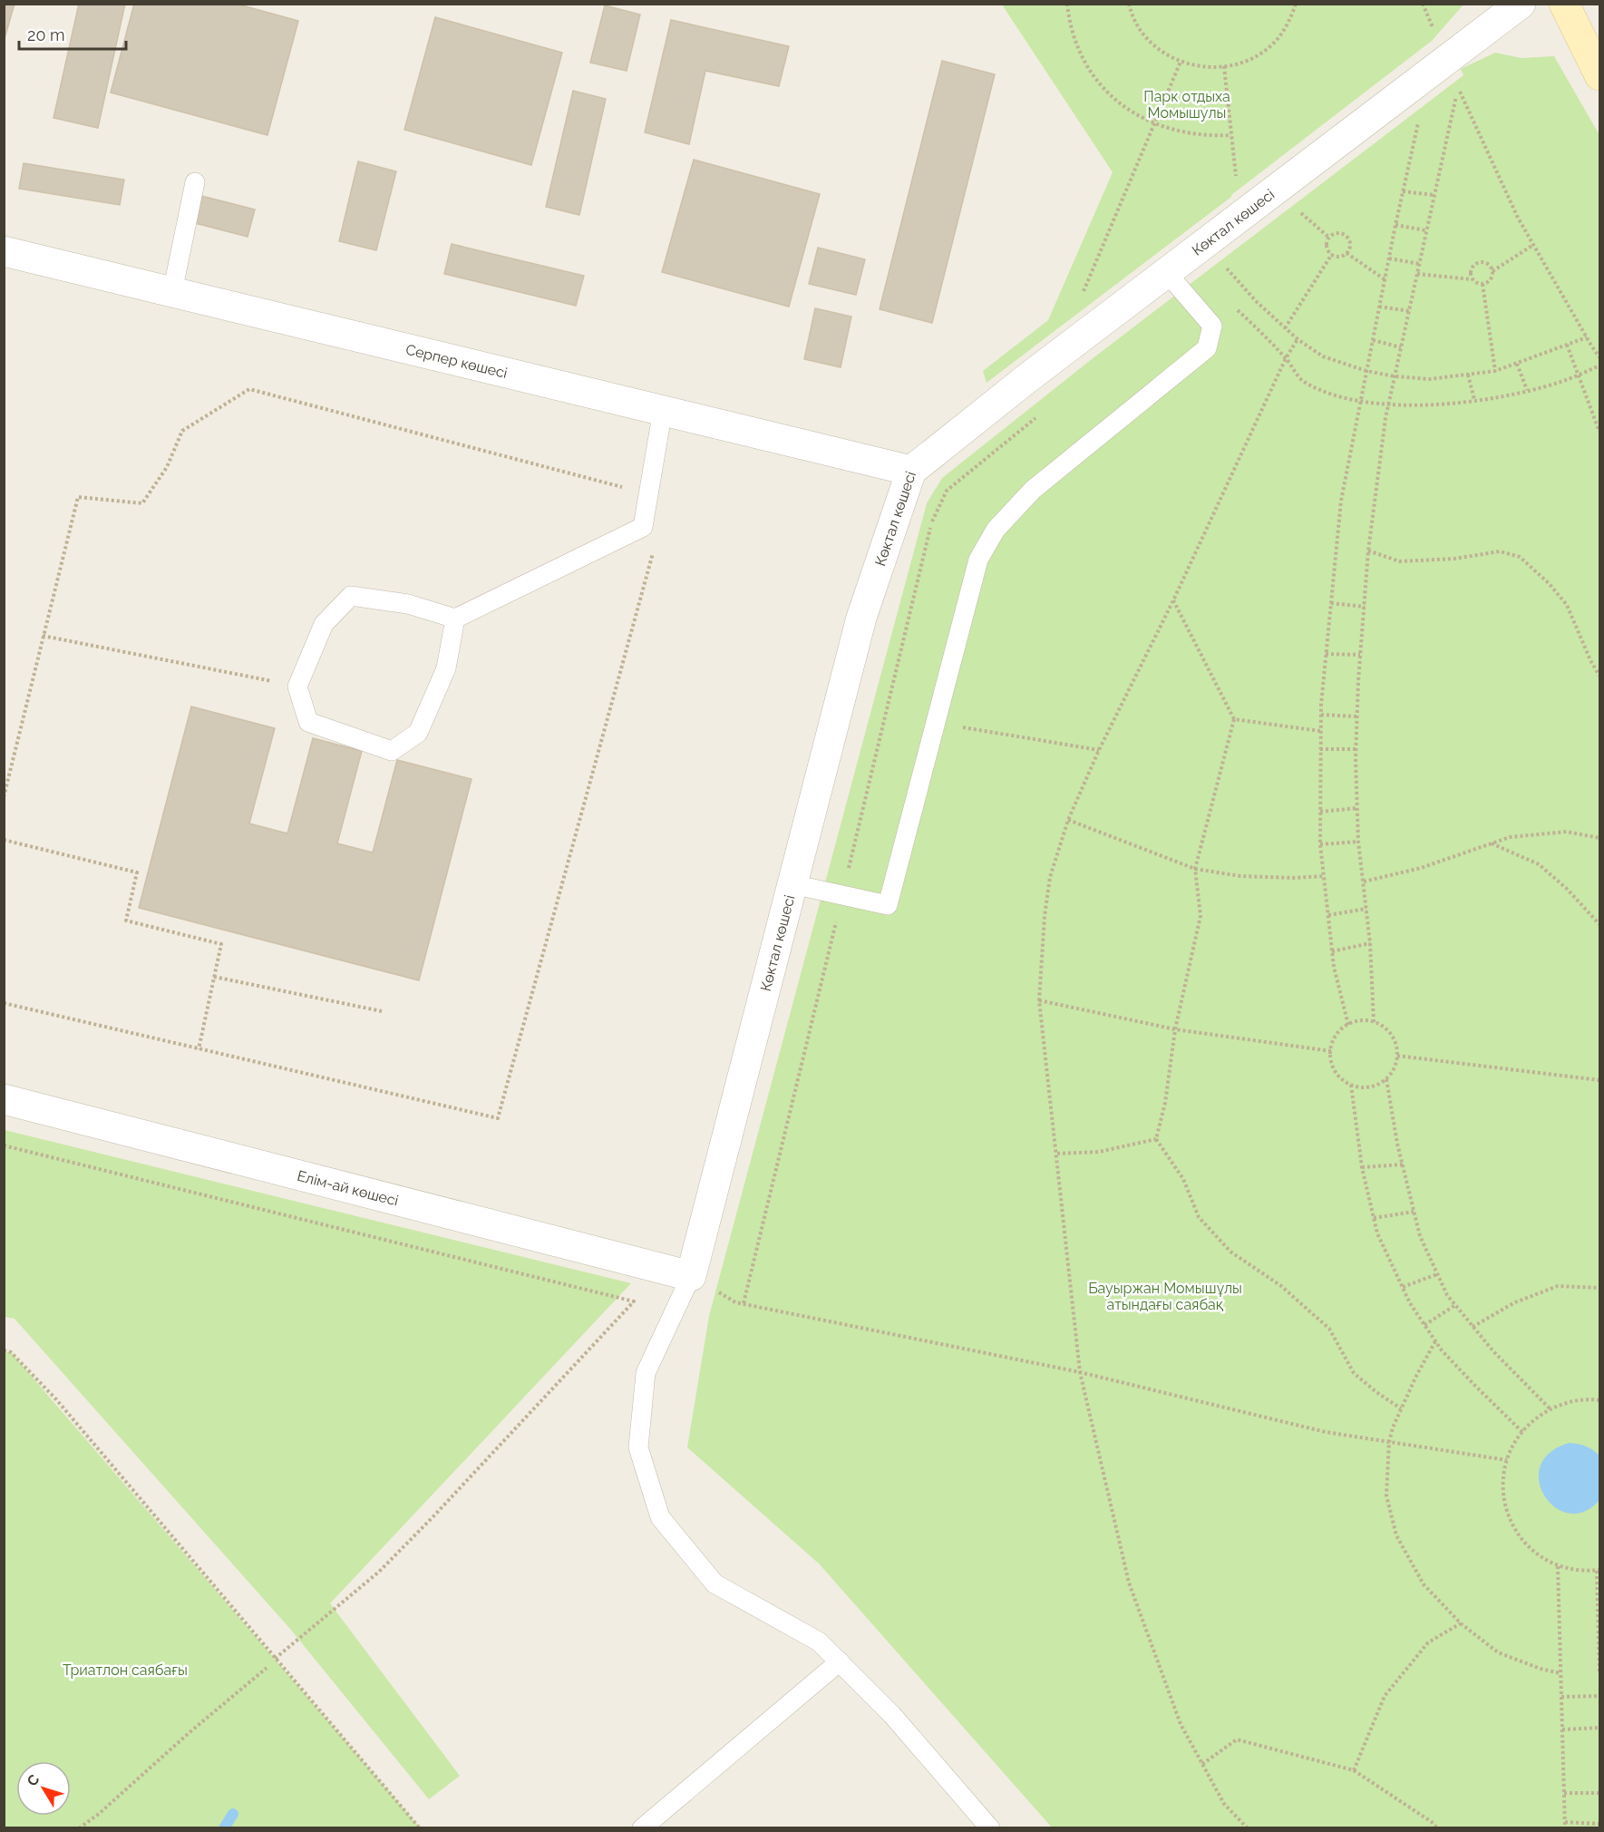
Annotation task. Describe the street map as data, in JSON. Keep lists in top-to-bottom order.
{
  "streets": {
    "street": ["Көктал көшесі", "Серпер көшесі", "Елім-ай көшесі"]
  },
  "crossings": [
    ["Көктал көшесі", "Серпер көшесі"],
    ["Көктал көшесі", "Елім-ай көшесі"]
  ],
  "parks": ["Парк отдыха Момышулы", "Бауыржан Момышұлы атындағы саябақ", "Триатлон саябағы"],
  "scale_bar": "20 m",
  "north": "top left"
}
